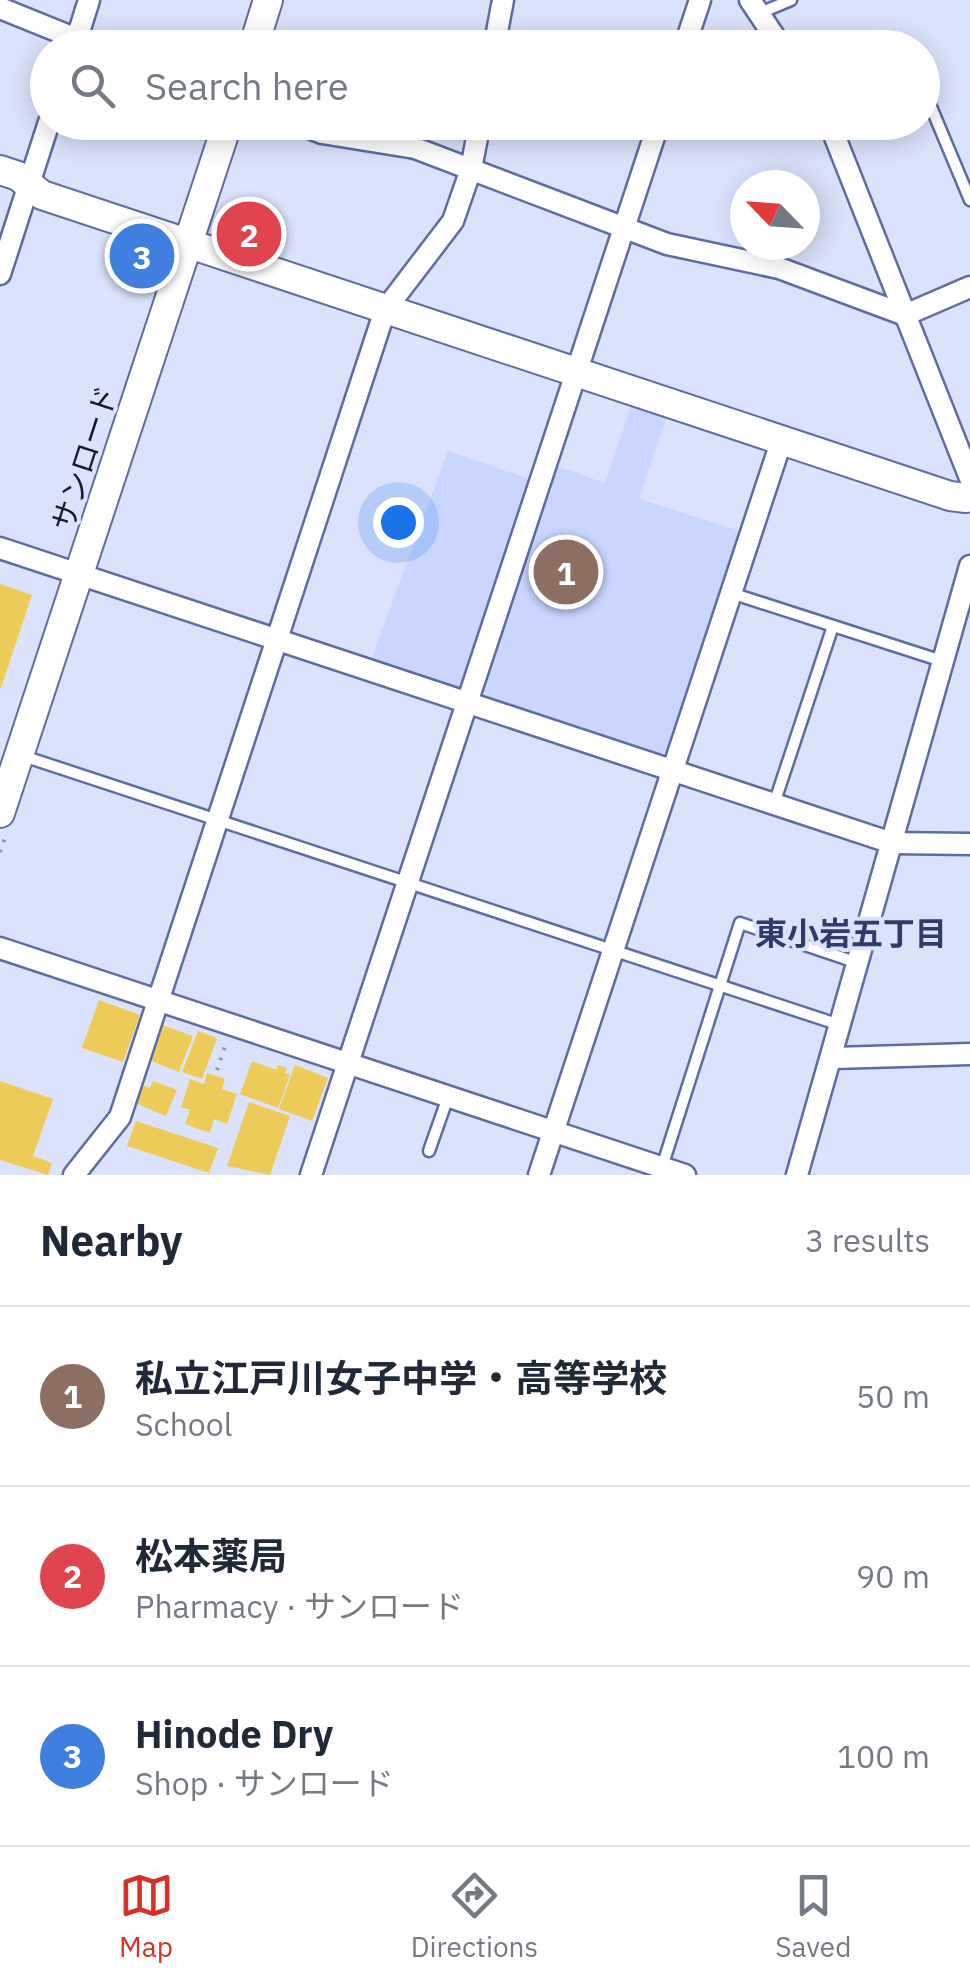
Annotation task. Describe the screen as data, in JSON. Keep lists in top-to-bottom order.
{
  "streets": {
    "street": ["サンロード"]
  },
  "districts": ["東小岩五丁目"],
  "north": "top left",
  "page": {
    "search": "Search here",
    "pins": ["2", "3", "1"],
    "heading": ["Nearby", "3 results"],
    "list": [
      {
        "mark": "1",
        "name": "私立江戸川女子中学・高等学校",
        "note": "School",
        "value": "50 m"
      },
      {
        "mark": "2",
        "name": "松本薬局",
        "note": "Pharmacy · サンロード",
        "value": "90 m"
      },
      {
        "mark": "3",
        "name": "Hinode Dry",
        "note": "Shop · サンロード",
        "value": "100 m"
      }
    ],
    "nav": ["Map", "Directions", "Saved"]
  }
}
